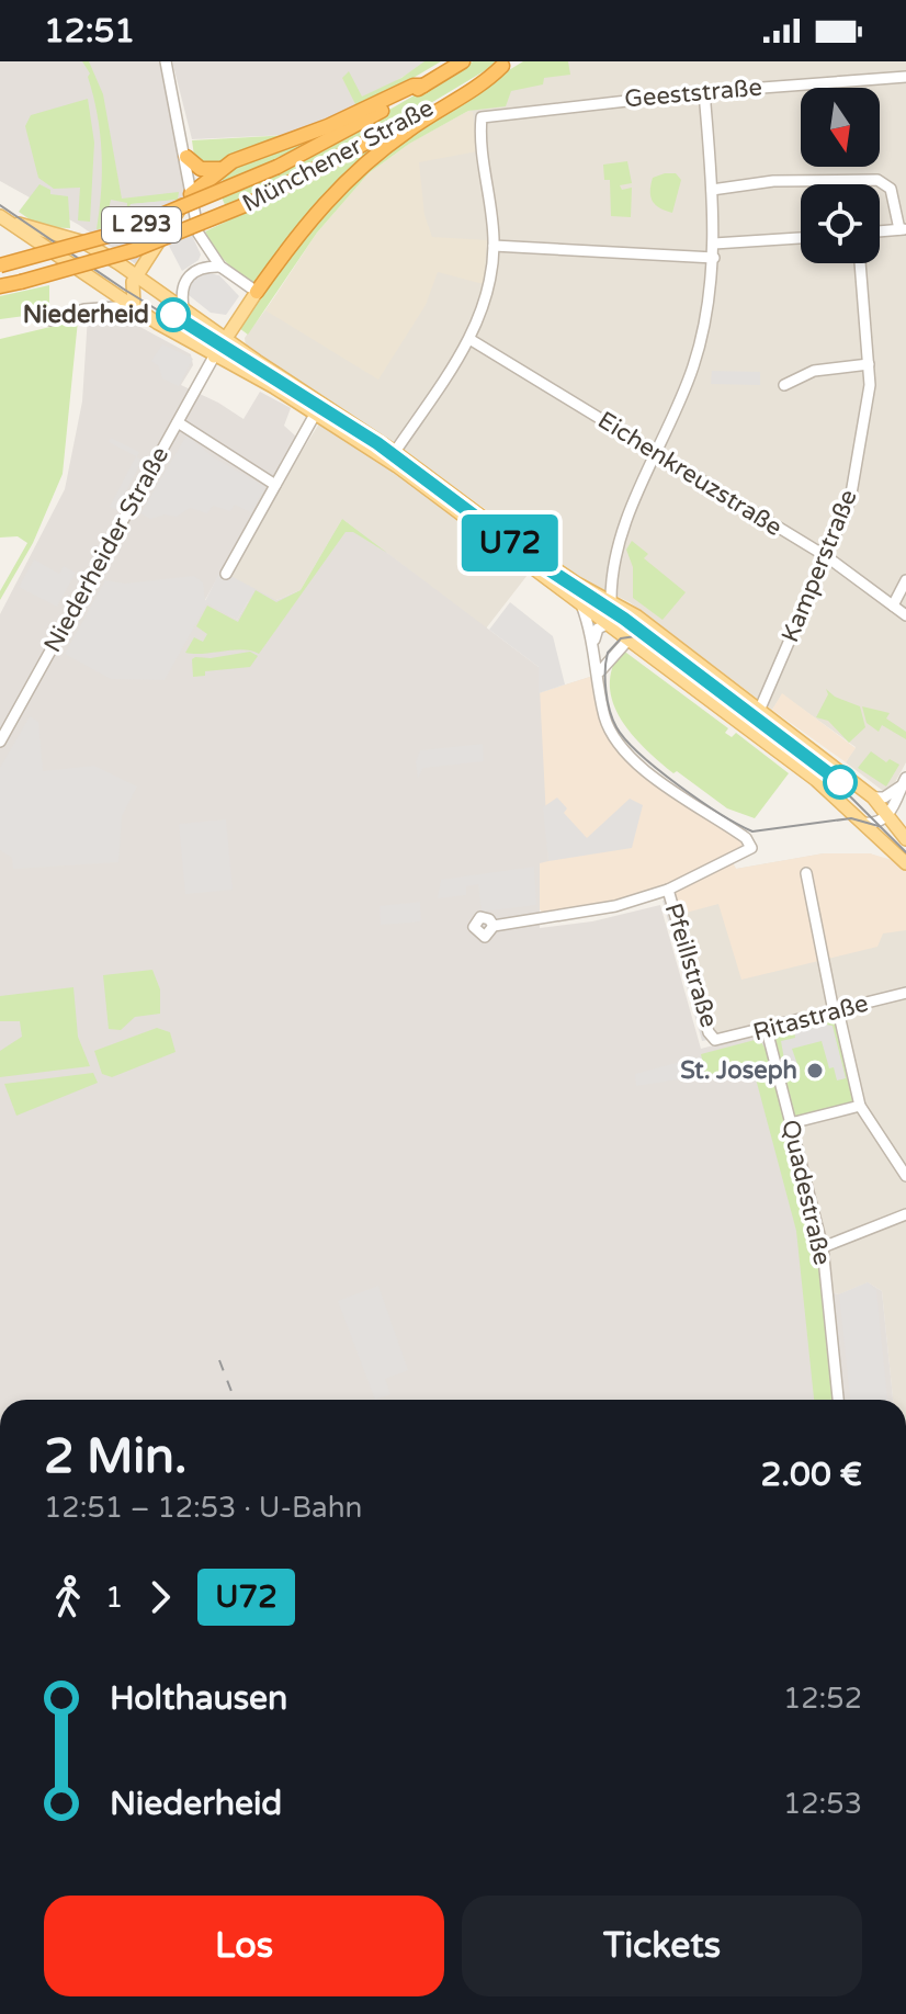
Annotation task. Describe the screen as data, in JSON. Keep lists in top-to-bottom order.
{
  "streets": {
    "highway": ["Münchener Straße", "L 293"],
    "street": [
      "Geeststraße",
      "Eichenkreuzstraße",
      "Niederheider Straße",
      "Kamperstraße",
      "Pfeillstraße",
      "Ritastraße",
      "Quadestraße"
    ]
  },
  "crossings": [
    ["Münchener Straße", "L 293"],
    ["Eichenkreuzstraße", "Kamperstraße"],
    ["Pfeillstraße", "Ritastraße"],
    ["Ritastraße", "Quadestraße"]
  ],
  "places": ["Niederheid", "St. Joseph"],
  "lines": ["metro line U72"],
  "north": "bottom",
  "page": {
    "status": "12:51",
    "on_map": "U72",
    "heading": ["2 Min.", "12:51 – 12:53 · U-Bahn", "2.00 €"],
    "legs": ["1", "U72"],
    "list": [
      {
        "name": "Holthausen",
        "value": "12:52"
      },
      {
        "name": "Niederheid",
        "value": "12:53"
      }
    ],
    "buttons": ["Los", "Tickets"]
  }
}
